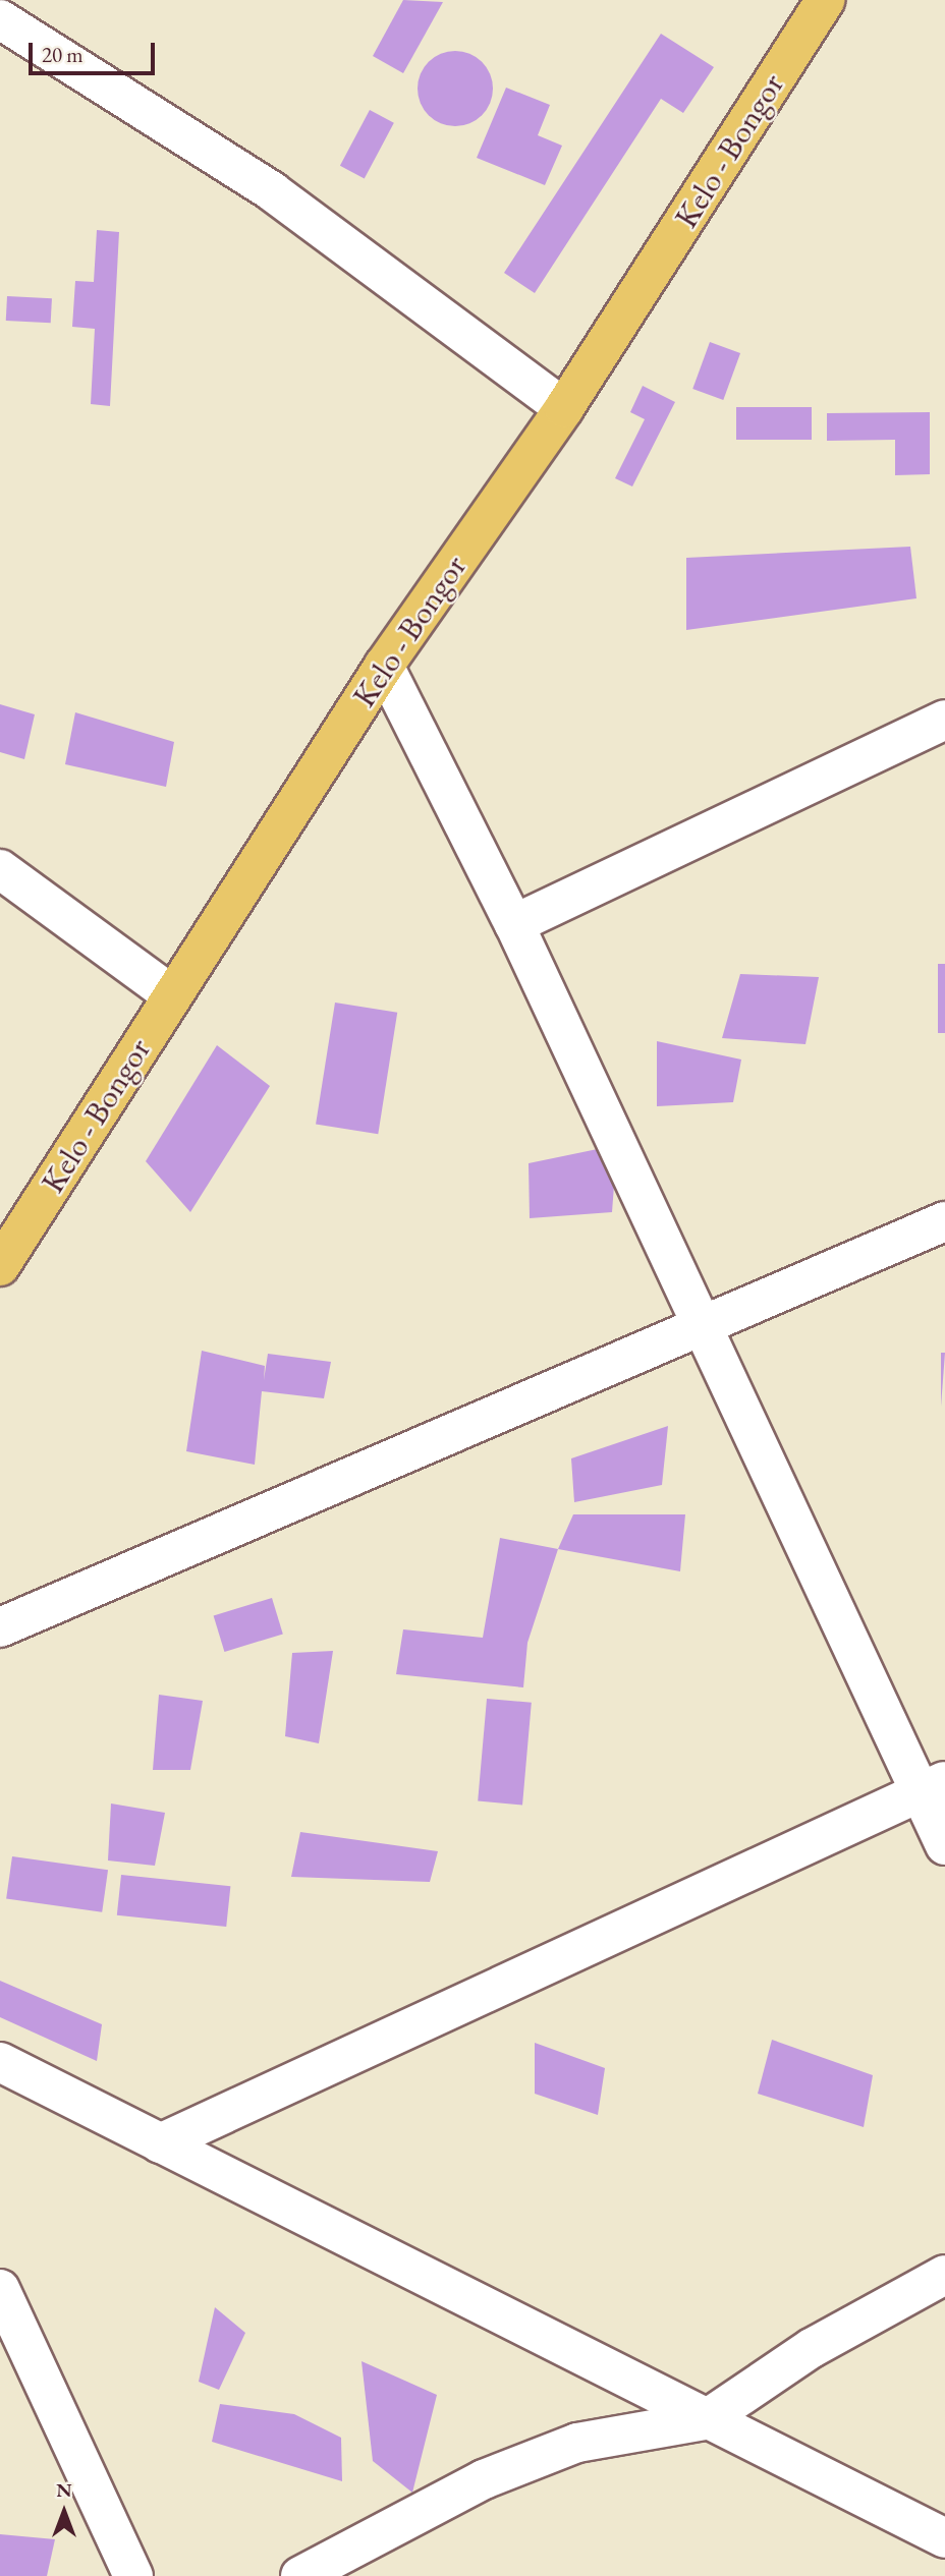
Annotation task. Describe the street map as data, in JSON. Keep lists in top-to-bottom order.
{
  "streets": {
    "highway": ["Kelo - Bongor"]
  },
  "scale_bar": "20 m",
  "north": "top"
}
